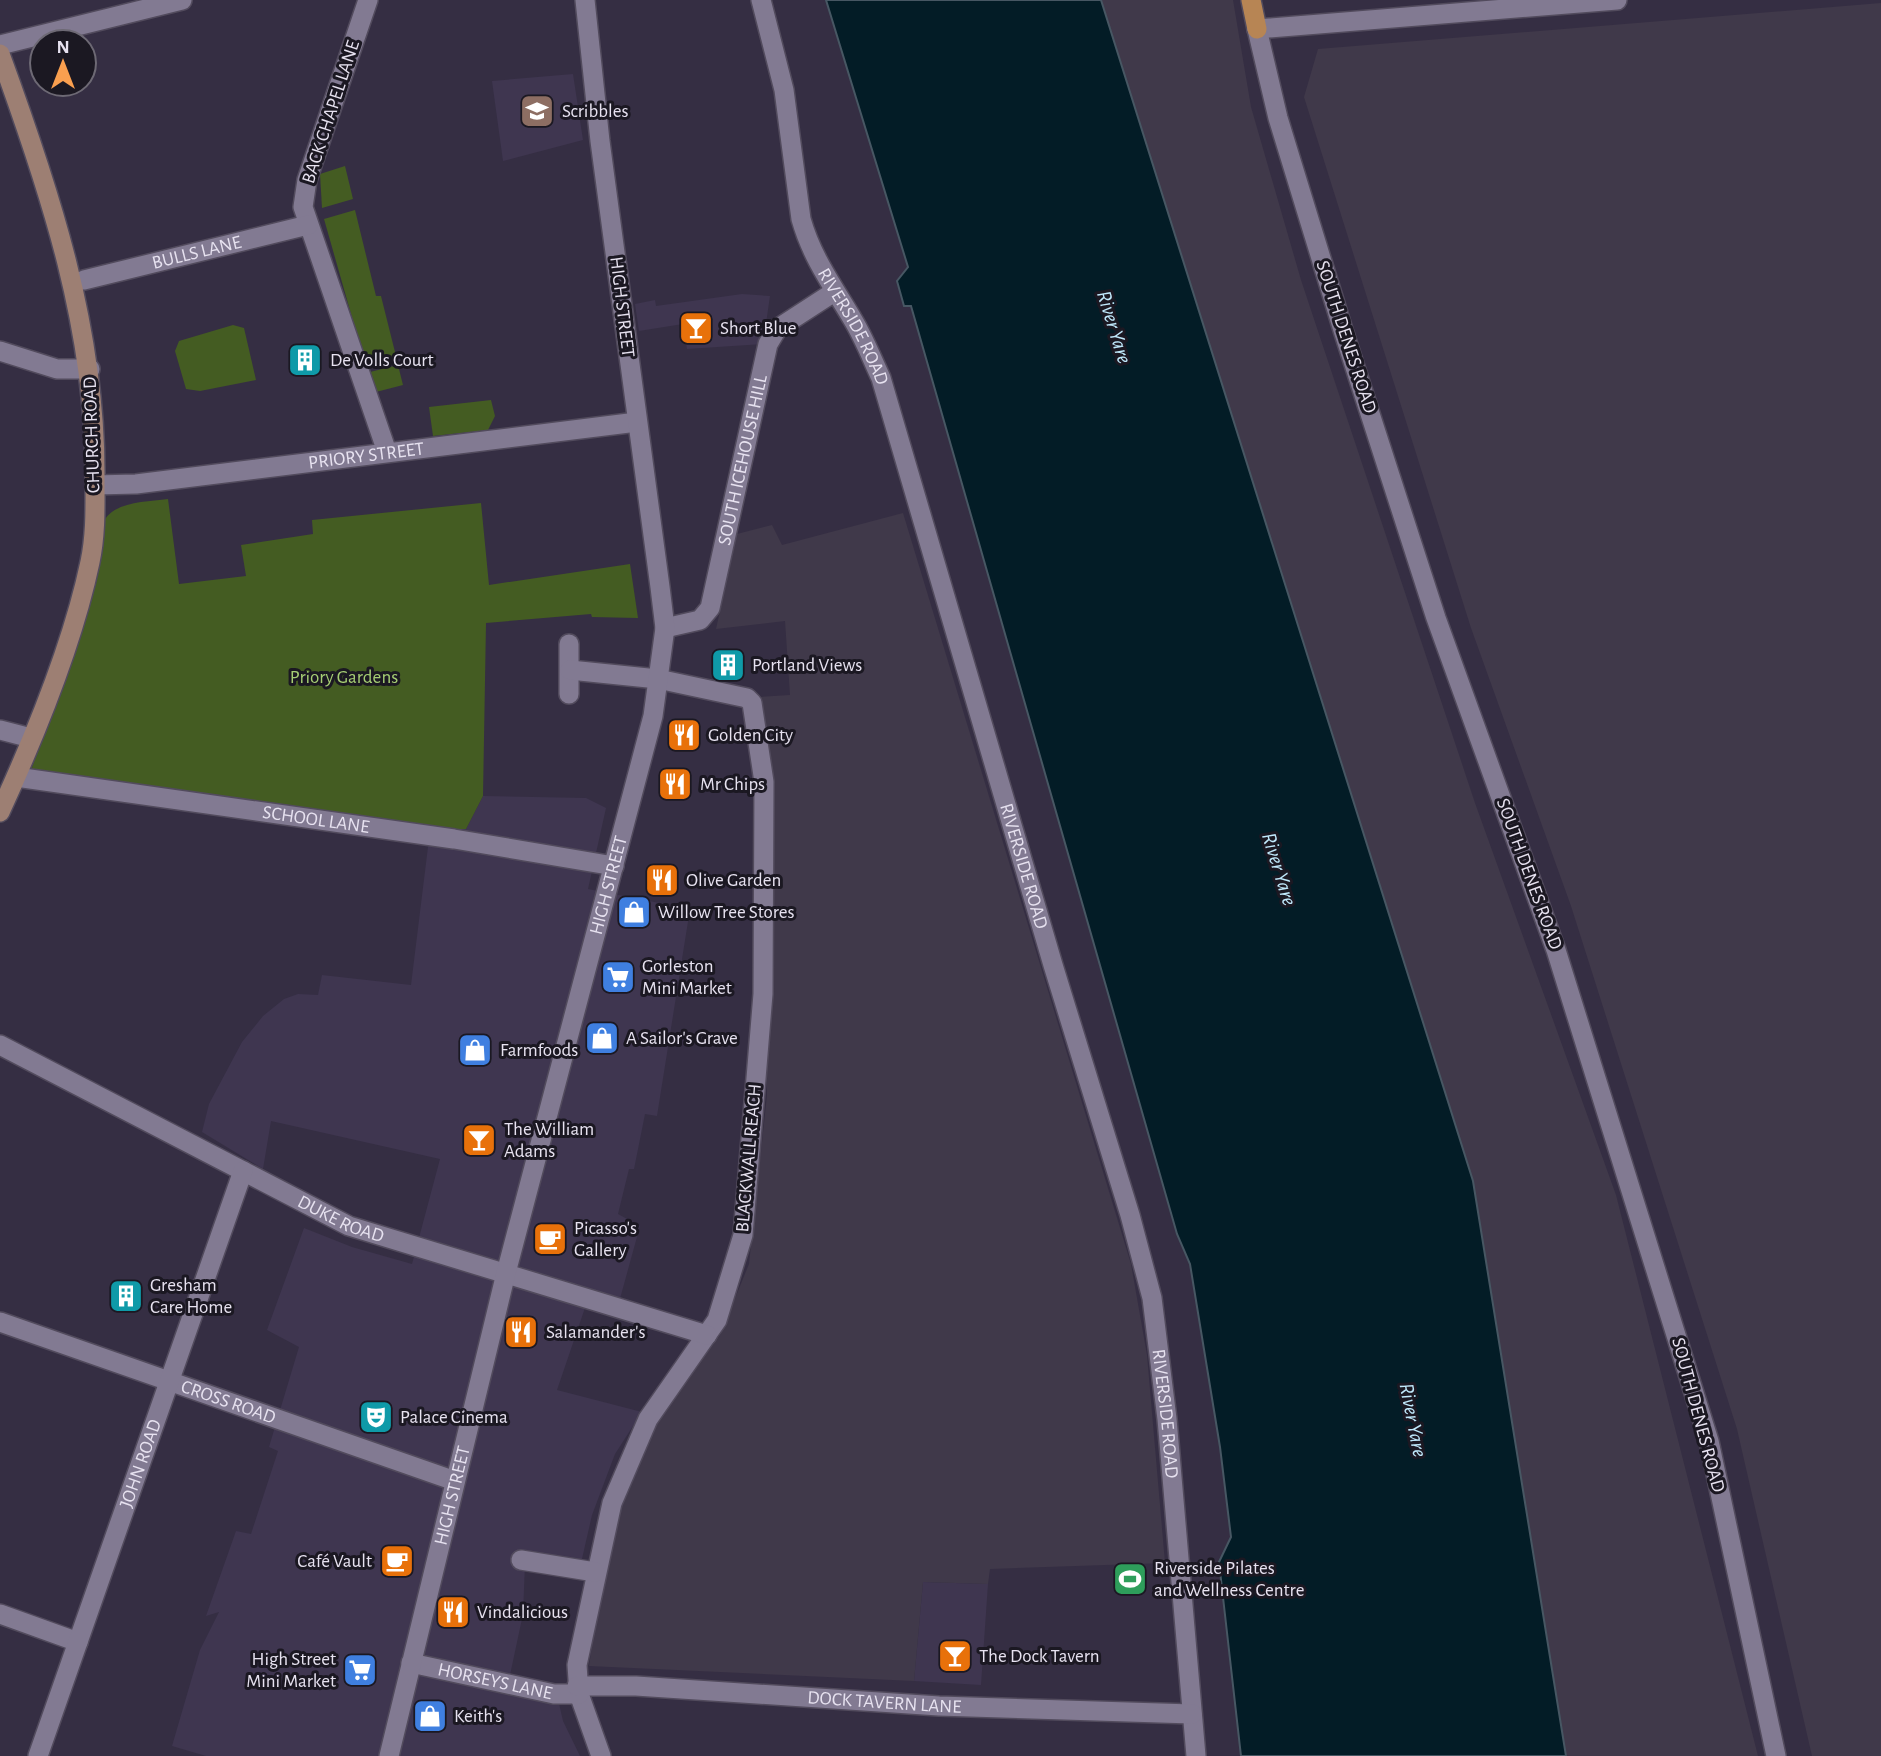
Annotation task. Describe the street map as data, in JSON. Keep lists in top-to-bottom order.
{
  "streets": {
    "main road": ["SOUTH DENES ROAD", "CHURCH ROAD"],
    "street": [
      "BACK CHAPEL LANE",
      "BULLS LANE",
      "HIGH STREET",
      "RIVERSIDE ROAD",
      "PRIORY STREET",
      "SOUTH ICEHOUSE HILL",
      "SCHOOL LANE",
      "BLACKWALL REACH",
      "DUKE ROAD",
      "CROSS ROAD",
      "JOHN ROAD",
      "HORSEYS LANE",
      "DOCK TAVERN LANE"
    ]
  },
  "crossings": [
    ["BACK CHAPEL LANE", "BULLS LANE"],
    ["BACK CHAPEL LANE", "PRIORY STREET"],
    ["HIGH STREET", "PRIORY STREET"],
    ["HIGH STREET", "SOUTH ICEHOUSE HILL"],
    ["HIGH STREET", "SCHOOL LANE"],
    ["HIGH STREET", "BLACKWALL REACH"],
    ["HIGH STREET", "DUKE ROAD"],
    ["HIGH STREET", "CROSS ROAD"],
    ["HIGH STREET", "HORSEYS LANE"],
    ["RIVERSIDE ROAD", "SOUTH ICEHOUSE HILL"],
    ["RIVERSIDE ROAD", "DOCK TAVERN LANE"],
    ["CHURCH ROAD", "PRIORY STREET"],
    ["CHURCH ROAD", "SCHOOL LANE"],
    ["BLACKWALL REACH", "DUKE ROAD"],
    ["BLACKWALL REACH", "HORSEYS LANE"],
    ["BLACKWALL REACH", "DOCK TAVERN LANE"],
    ["DUKE ROAD", "JOHN ROAD"],
    ["CROSS ROAD", "JOHN ROAD"],
    ["HORSEYS LANE", "DOCK TAVERN LANE"]
  ],
  "water": ["River Yare"],
  "parks": ["Priory Gardens"],
  "places": {
    "school or university": ["Scribbles"],
    "bar": ["Short Blue", "The William Adams", "The Dock Tavern"],
    "building": ["De Volls Court", "Portland Views", "Gresham Care Home"],
    "restaurant": [
      "Golden City",
      "Mr Chips",
      "Olive Garden",
      "Salamander's",
      "Vindalicious"
    ],
    "shop": [
      "Willow Tree Stores",
      "A Sailor's Grave",
      "Farmfoods",
      "Keith's"
    ],
    "supermarket": ["Gorleston Mini Market", "High Street Mini Market"],
    "cafe": ["Picasso's Gallery", "Café Vault"],
    "theatre": ["Palace Cinema"],
    "sports": ["Riverside Pilates and Wellness Centre"]
  },
  "north": "top"
}
